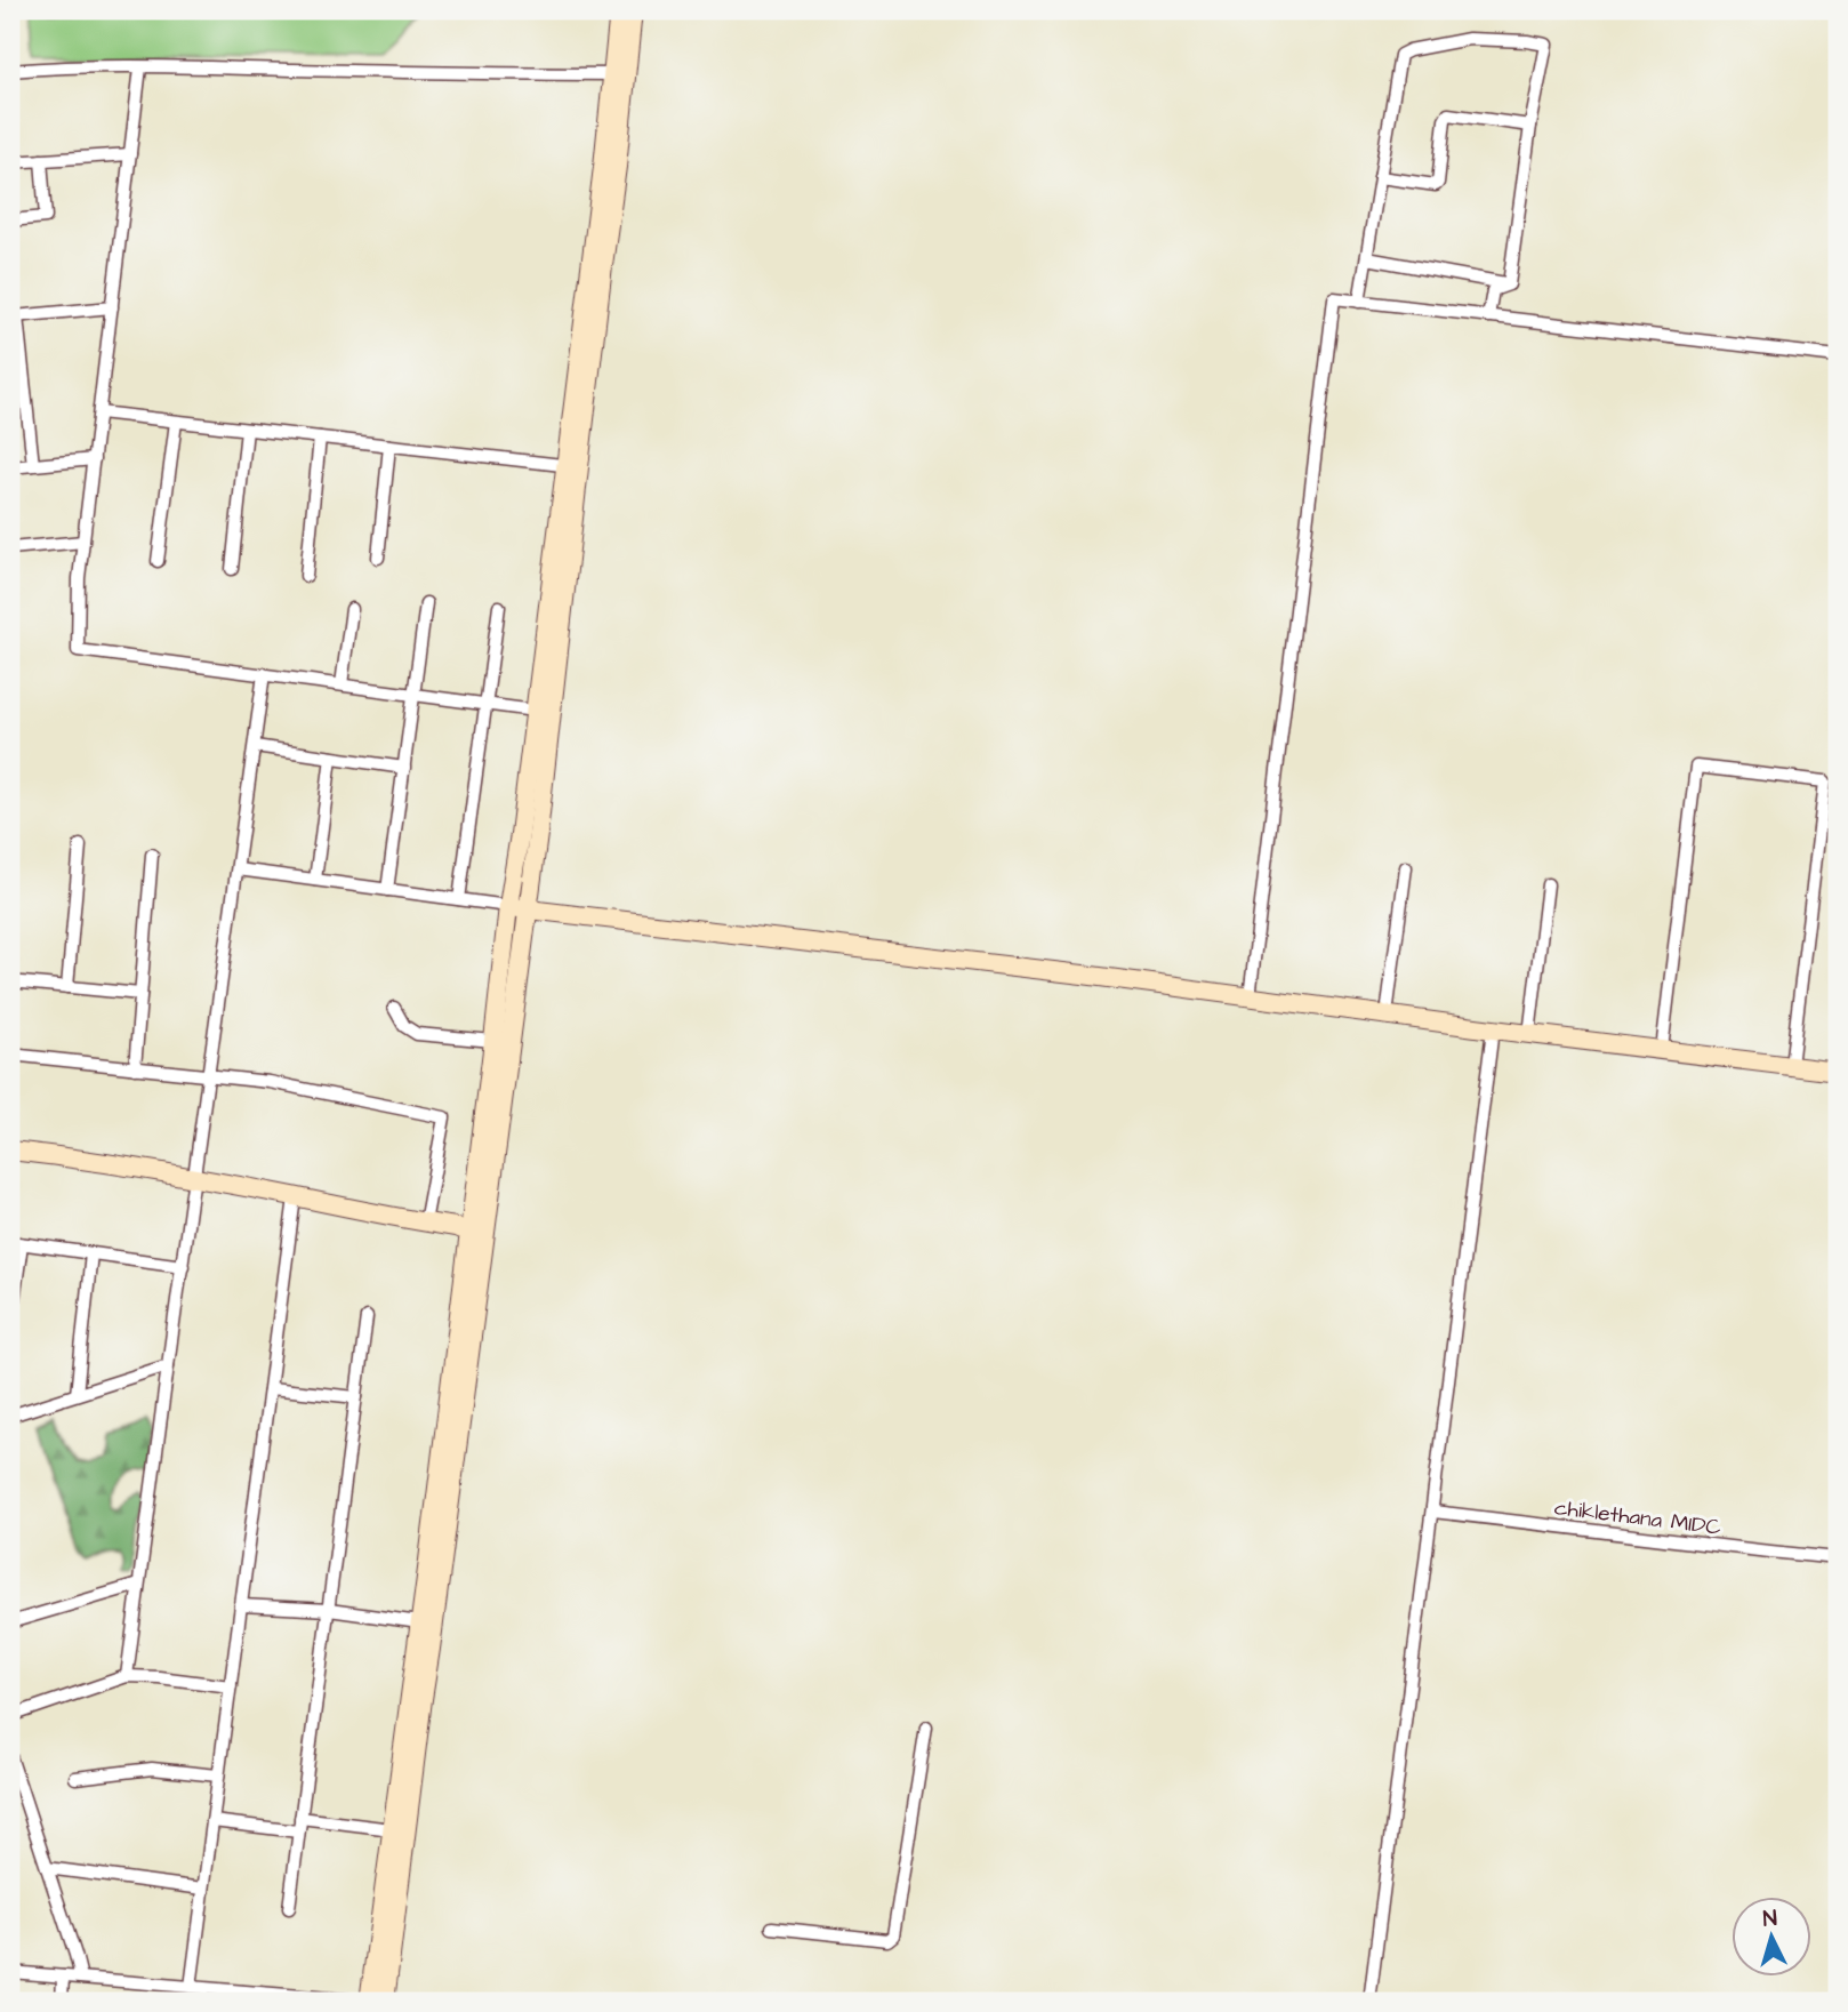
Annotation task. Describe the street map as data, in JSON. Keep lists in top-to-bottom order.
{
  "streets": {
    "street": ["chiklethana MIDC"]
  },
  "north": "top"
}
